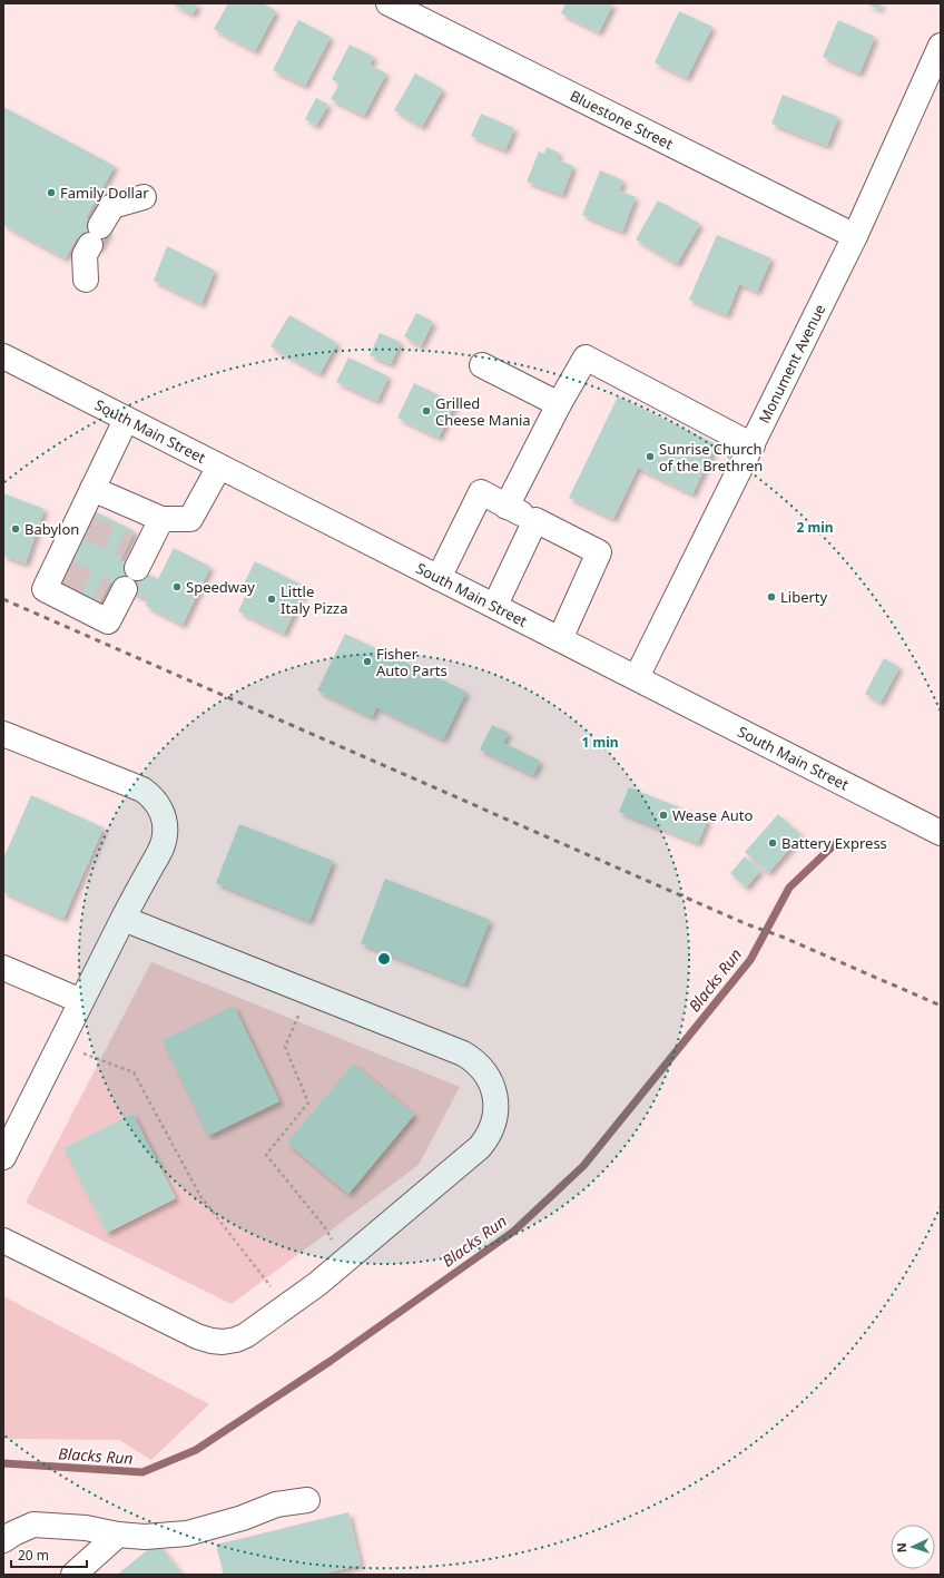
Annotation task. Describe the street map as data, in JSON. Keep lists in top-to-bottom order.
{
  "streets": {
    "street": ["Bluestone Street", "Monument Avenue", "South Main Street"]
  },
  "crossings": [
    ["Bluestone Street", "Monument Avenue"],
    ["Monument Avenue", "South Main Street"]
  ],
  "water": ["Blacks Run"],
  "places": [
    "Family Dollar",
    "Grilled Cheese Mania",
    "Sunrise Church of the Brethren",
    "Babylon",
    "Speedway",
    "Liberty",
    "Little Italy Pizza",
    "Fisher Auto Parts",
    "Wease Auto",
    "Battery Express"
  ],
  "scale_bar": "20 m",
  "north": "left",
  "rings": ["2 min", "1 min"]
}
